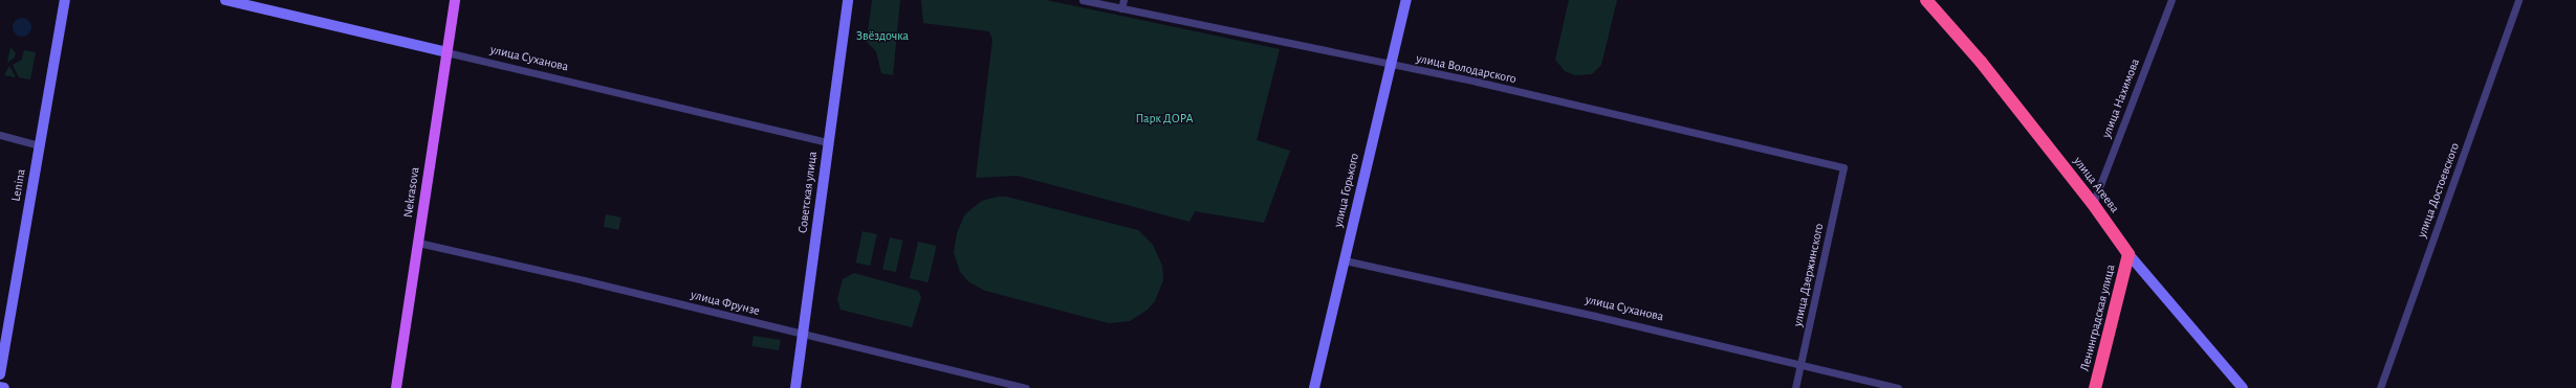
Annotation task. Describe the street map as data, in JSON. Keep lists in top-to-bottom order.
{
  "streets": {
    "highway": ["улица Агеева", "Ленинградская улица"],
    "main road": [
      "улица Суханова",
      "Lenina",
      "улица Горького",
      "Nekrasova",
      "Советская улица"
    ],
    "street": [
      "улица Володарского",
      "улица Нахимова",
      "улица Достоевского",
      "улица Дзержинского",
      "улица Фрунзе"
    ]
  },
  "crossings": [
    ["улица Суханова", "улица Горького"],
    ["улица Суханова", "Nekrasova"],
    ["улица Суханова", "Советская улица"],
    ["улица Суханова", "улица Дзержинского"],
    ["улица Володарского", "улица Горького"],
    ["улица Володарского", "улица Дзержинского"],
    ["улица Нахимова", "улица Агеева"],
    ["улица Агеева", "Ленинградская улица"],
    ["Nekrasova", "улица Фрунзе"],
    ["Советская улица", "улица Фрунзе"]
  ],
  "parks": ["Звёздочка", "Парк ДОРА"]
}
